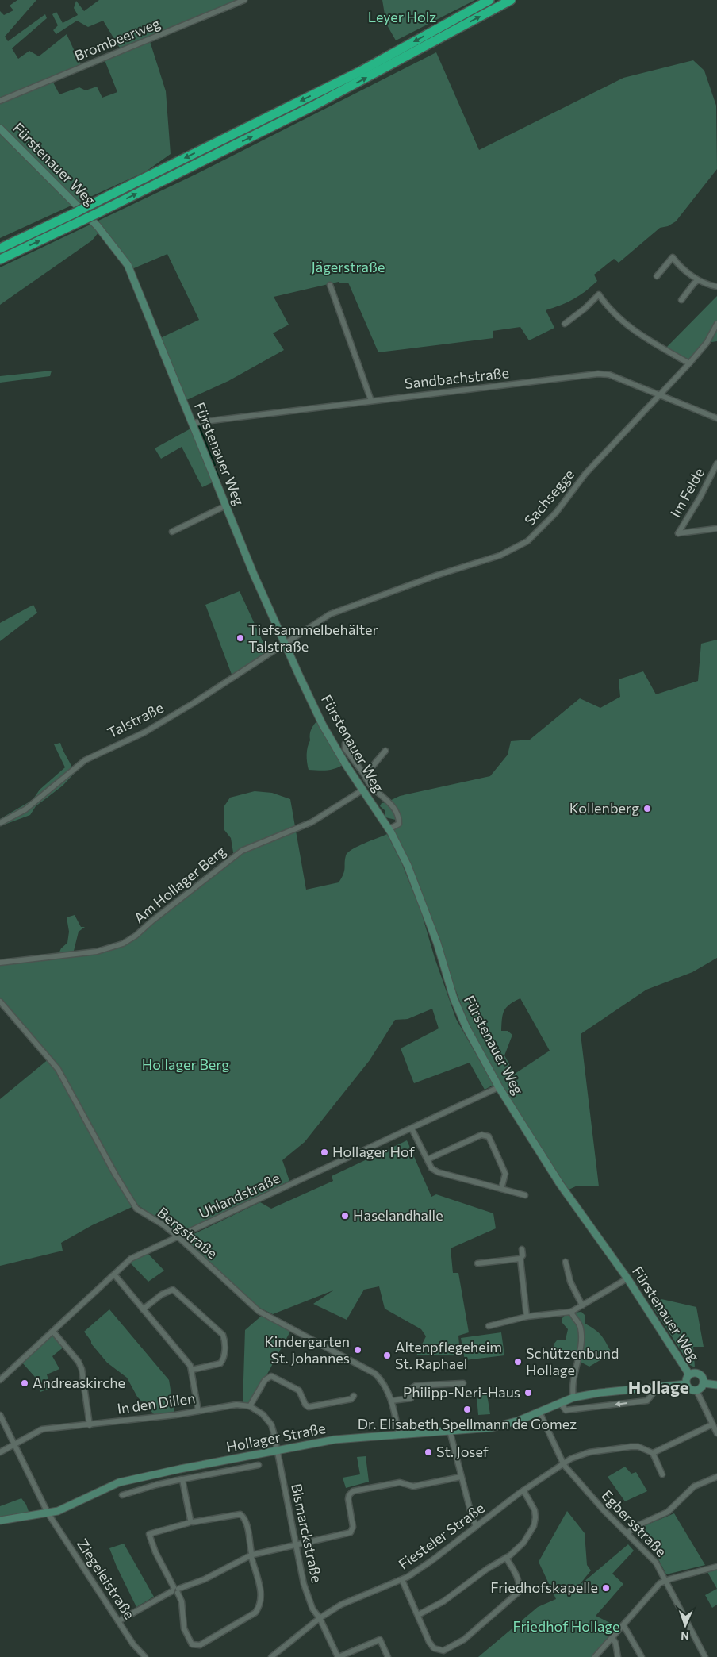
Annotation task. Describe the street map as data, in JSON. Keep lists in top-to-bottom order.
{
  "streets": {
    "street": [
      "Brombeerweg",
      "Fürstenauer Weg",
      "Sandbachstraße",
      "Im Felde",
      "Sachsegge",
      "Talstraße",
      "Am Hollager Berg",
      "Uhlandstraße",
      "Bergstraße",
      "In den Dillen",
      "Hollager Straße",
      "Egbersstraße",
      "Bismarckstraße",
      "Fiesteler Straße",
      "Ziegeleistraße"
    ]
  },
  "crossings": [
    ["Fürstenauer Weg", "Sandbachstraße"],
    ["Fürstenauer Weg", "Sachsegge"],
    ["Fürstenauer Weg", "Talstraße"],
    ["Fürstenauer Weg", "Am Hollager Berg"],
    ["Fürstenauer Weg", "Uhlandstraße"],
    ["Fürstenauer Weg", "Hollager Straße"],
    ["Sandbachstraße", "Sachsegge"],
    ["Sachsegge", "Talstraße"],
    ["Uhlandstraße", "Bergstraße"],
    ["Bergstraße", "Hollager Straße"],
    ["In den Dillen", "Ziegeleistraße"],
    ["Hollager Straße", "Egbersstraße"],
    ["Hollager Straße", "Bismarckstraße"],
    ["Hollager Straße", "Ziegeleistraße"],
    ["Egbersstraße", "Fiesteler Straße"],
    ["Bismarckstraße", "Fiesteler Straße"]
  ],
  "districts": ["Hollage"],
  "parks": [
    "Leyer Holz",
    "Jägerstraße",
    "Hollager Berg",
    "Friedhof Hollage"
  ],
  "places": [
    "Tiefsammelbehälter Talstraße",
    "Kollenberg",
    "Hollager Hof",
    "Haselandhalle",
    "Kindergarten St. Johannes",
    "Altenpflegeheim St. Raphael",
    "Schützenbund Hollage",
    "Andreaskirche",
    "Philipp-Neri-Haus",
    "Dr. Elisabeth Spellmann de Gomez",
    "St. Josef",
    "Friedhofskapelle"
  ],
  "north": "bottom"
}
